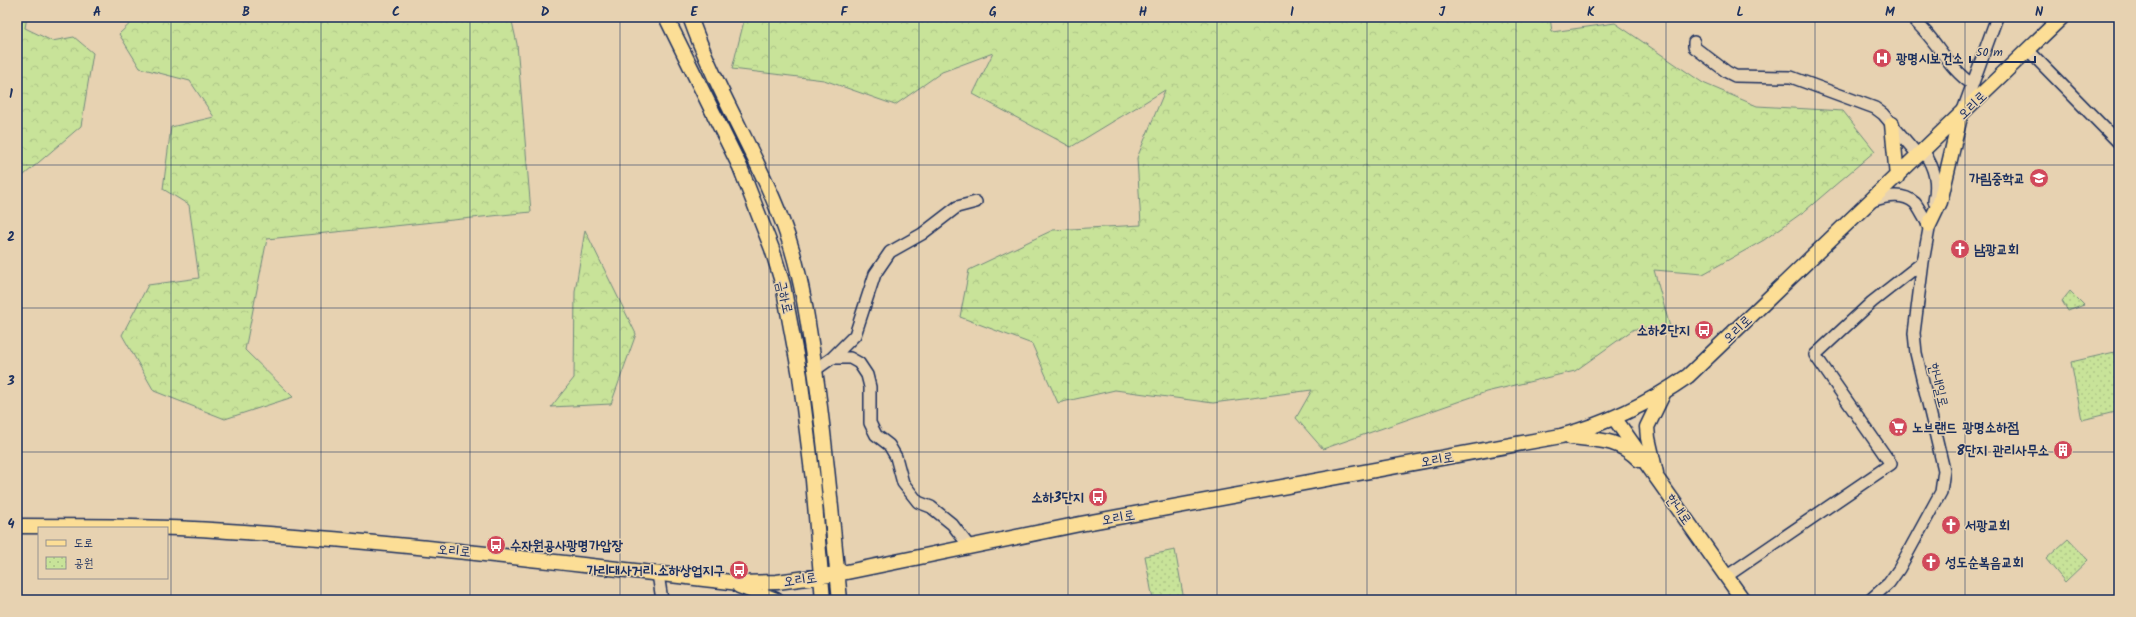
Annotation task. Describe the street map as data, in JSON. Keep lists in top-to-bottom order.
{
  "streets": {
    "main road": ["오리로", "금하로", "한내로"],
    "street": ["한내일로"]
  },
  "crossings": [
    ["오리로", "금하로"],
    ["오리로", "한내일로"],
    ["오리로", "한내로"]
  ],
  "places": {
    "hospital": ["광명시보건소"],
    "school or university": ["가림중학교"],
    "church": ["남광교회", "서광교회", "성도순복음교회"],
    "bus stop": [
      "소하2단지",
      "소하3단지",
      "수자원공사광명가압장",
      "가리대사거리.소하상업지구"
    ],
    "supermarket": ["노브랜드 광명소하점"],
    "building": ["8단지 관리사무소"]
  },
  "legend": ["도로", "공원"],
  "scale_bar": "50 m",
  "grid": {
    "columns": [
      "A",
      "B",
      "C",
      "D",
      "E",
      "F",
      "G",
      "H",
      "I",
      "J",
      "K",
      "L",
      "M",
      "N"
    ],
    "rows": [
      "1",
      "2",
      "3",
      "4"
    ]
  }
}
